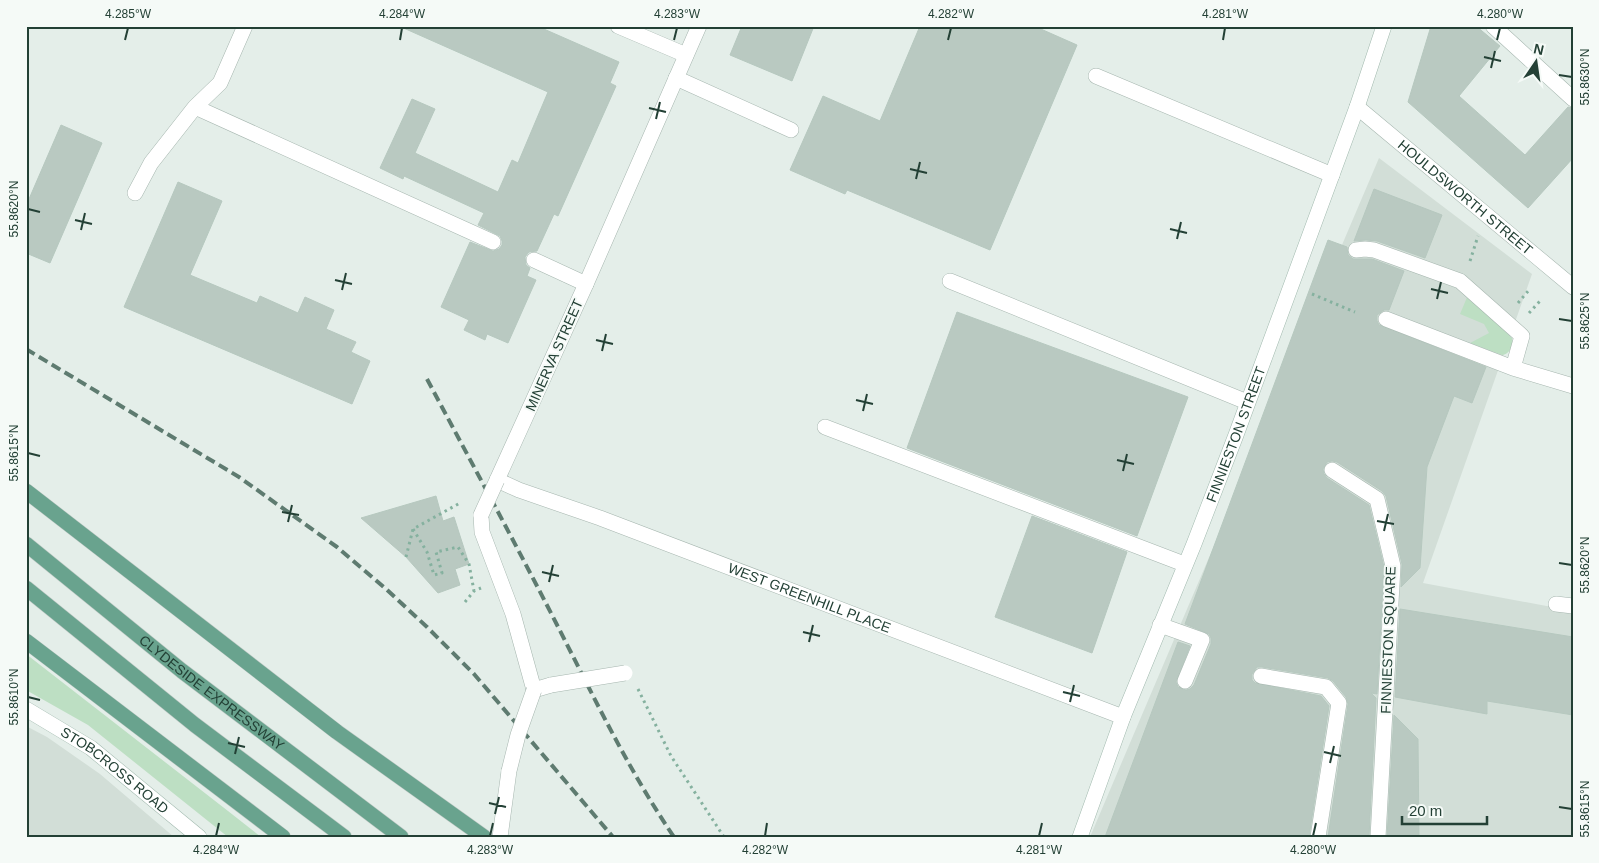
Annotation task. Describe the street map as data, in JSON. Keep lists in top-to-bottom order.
{
  "streets": {
    "main road": ["CLYDESIDE EXPRESSWAY"],
    "street": [
      "HOULDSWORTH STREET",
      "MINERVA STREET",
      "FINNIESTON STREET",
      "WEST GREENHILL PLACE",
      "FINNIESTON SQUARE",
      "STOBCROSS ROAD"
    ]
  },
  "crossings": [
    ["HOULDSWORTH STREET", "FINNIESTON STREET"],
    ["MINERVA STREET", "WEST GREENHILL PLACE"],
    ["FINNIESTON STREET", "WEST GREENHILL PLACE"]
  ],
  "scale_bar": "20 m",
  "north": "top",
  "coordinates": [
    "4.285°W",
    "4.284°W",
    "4.283°W",
    "4.282°W",
    "4.281°W",
    "4.280°W",
    "55.8630°N",
    "55.8620°N",
    "55.8625°N",
    "55.8615°N",
    "55.8610°N"
  ]
}
